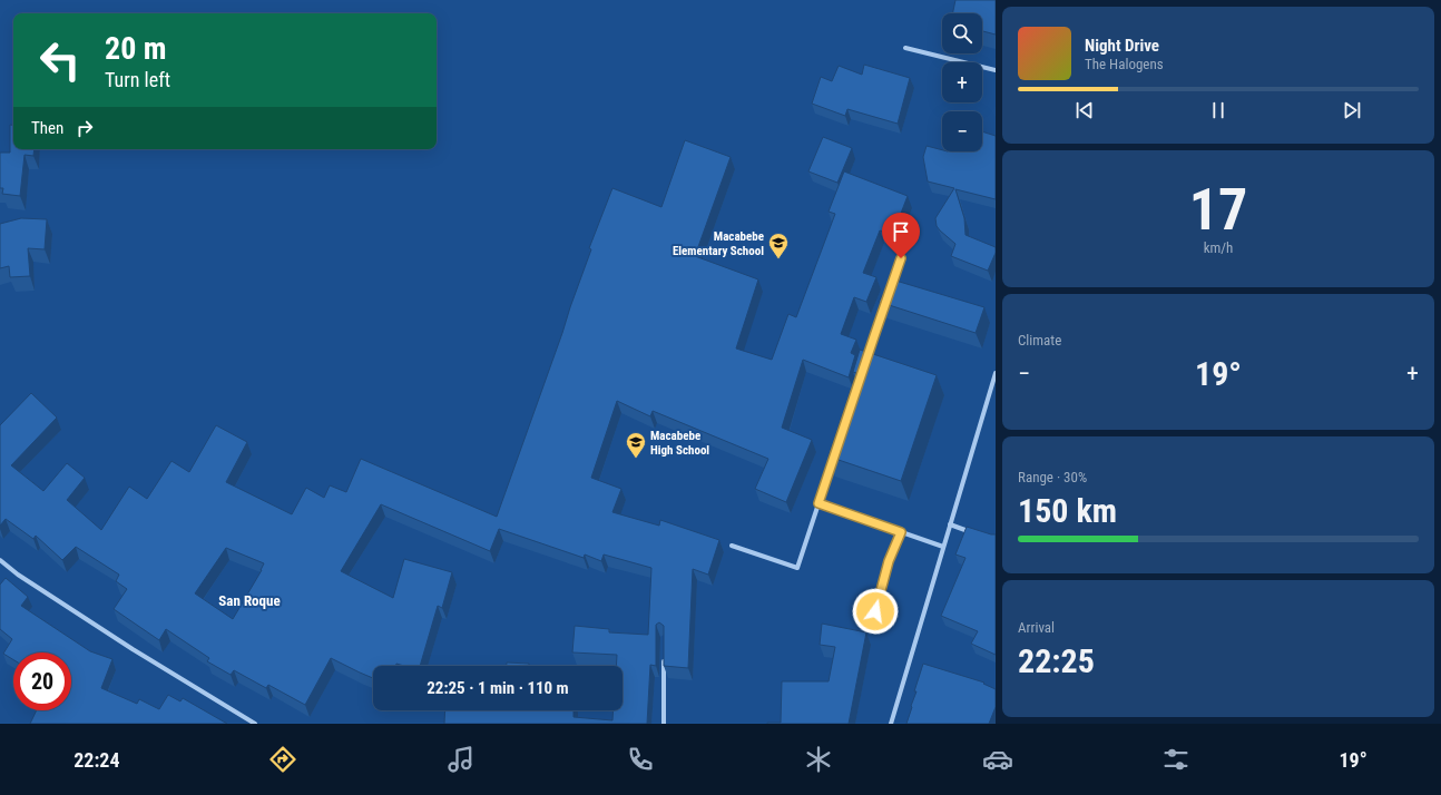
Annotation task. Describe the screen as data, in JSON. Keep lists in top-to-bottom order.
{
  "districts": ["San Roque"],
  "places": {
    "school or university": ["Macabebe Elementary School", "Macabebe High School"]
  },
  "page": {
    "map_buttons": ["+", "−"],
    "turn": ["20 m", "Turn left"],
    "song": ["Night Drive", "The Halogens"],
    "then": "Then",
    "tile": [
      ["17", "km/h"],
      "Climate",
      ["Range · 30%", "150 km"],
      ["Arrival", "22:25"]
    ],
    "heat": ["−", "19°", "+"],
    "limit": "20",
    "trip": "22:25 · 1 min · 110 m",
    "tabs": ["22:24", "19°"]
  }
}
